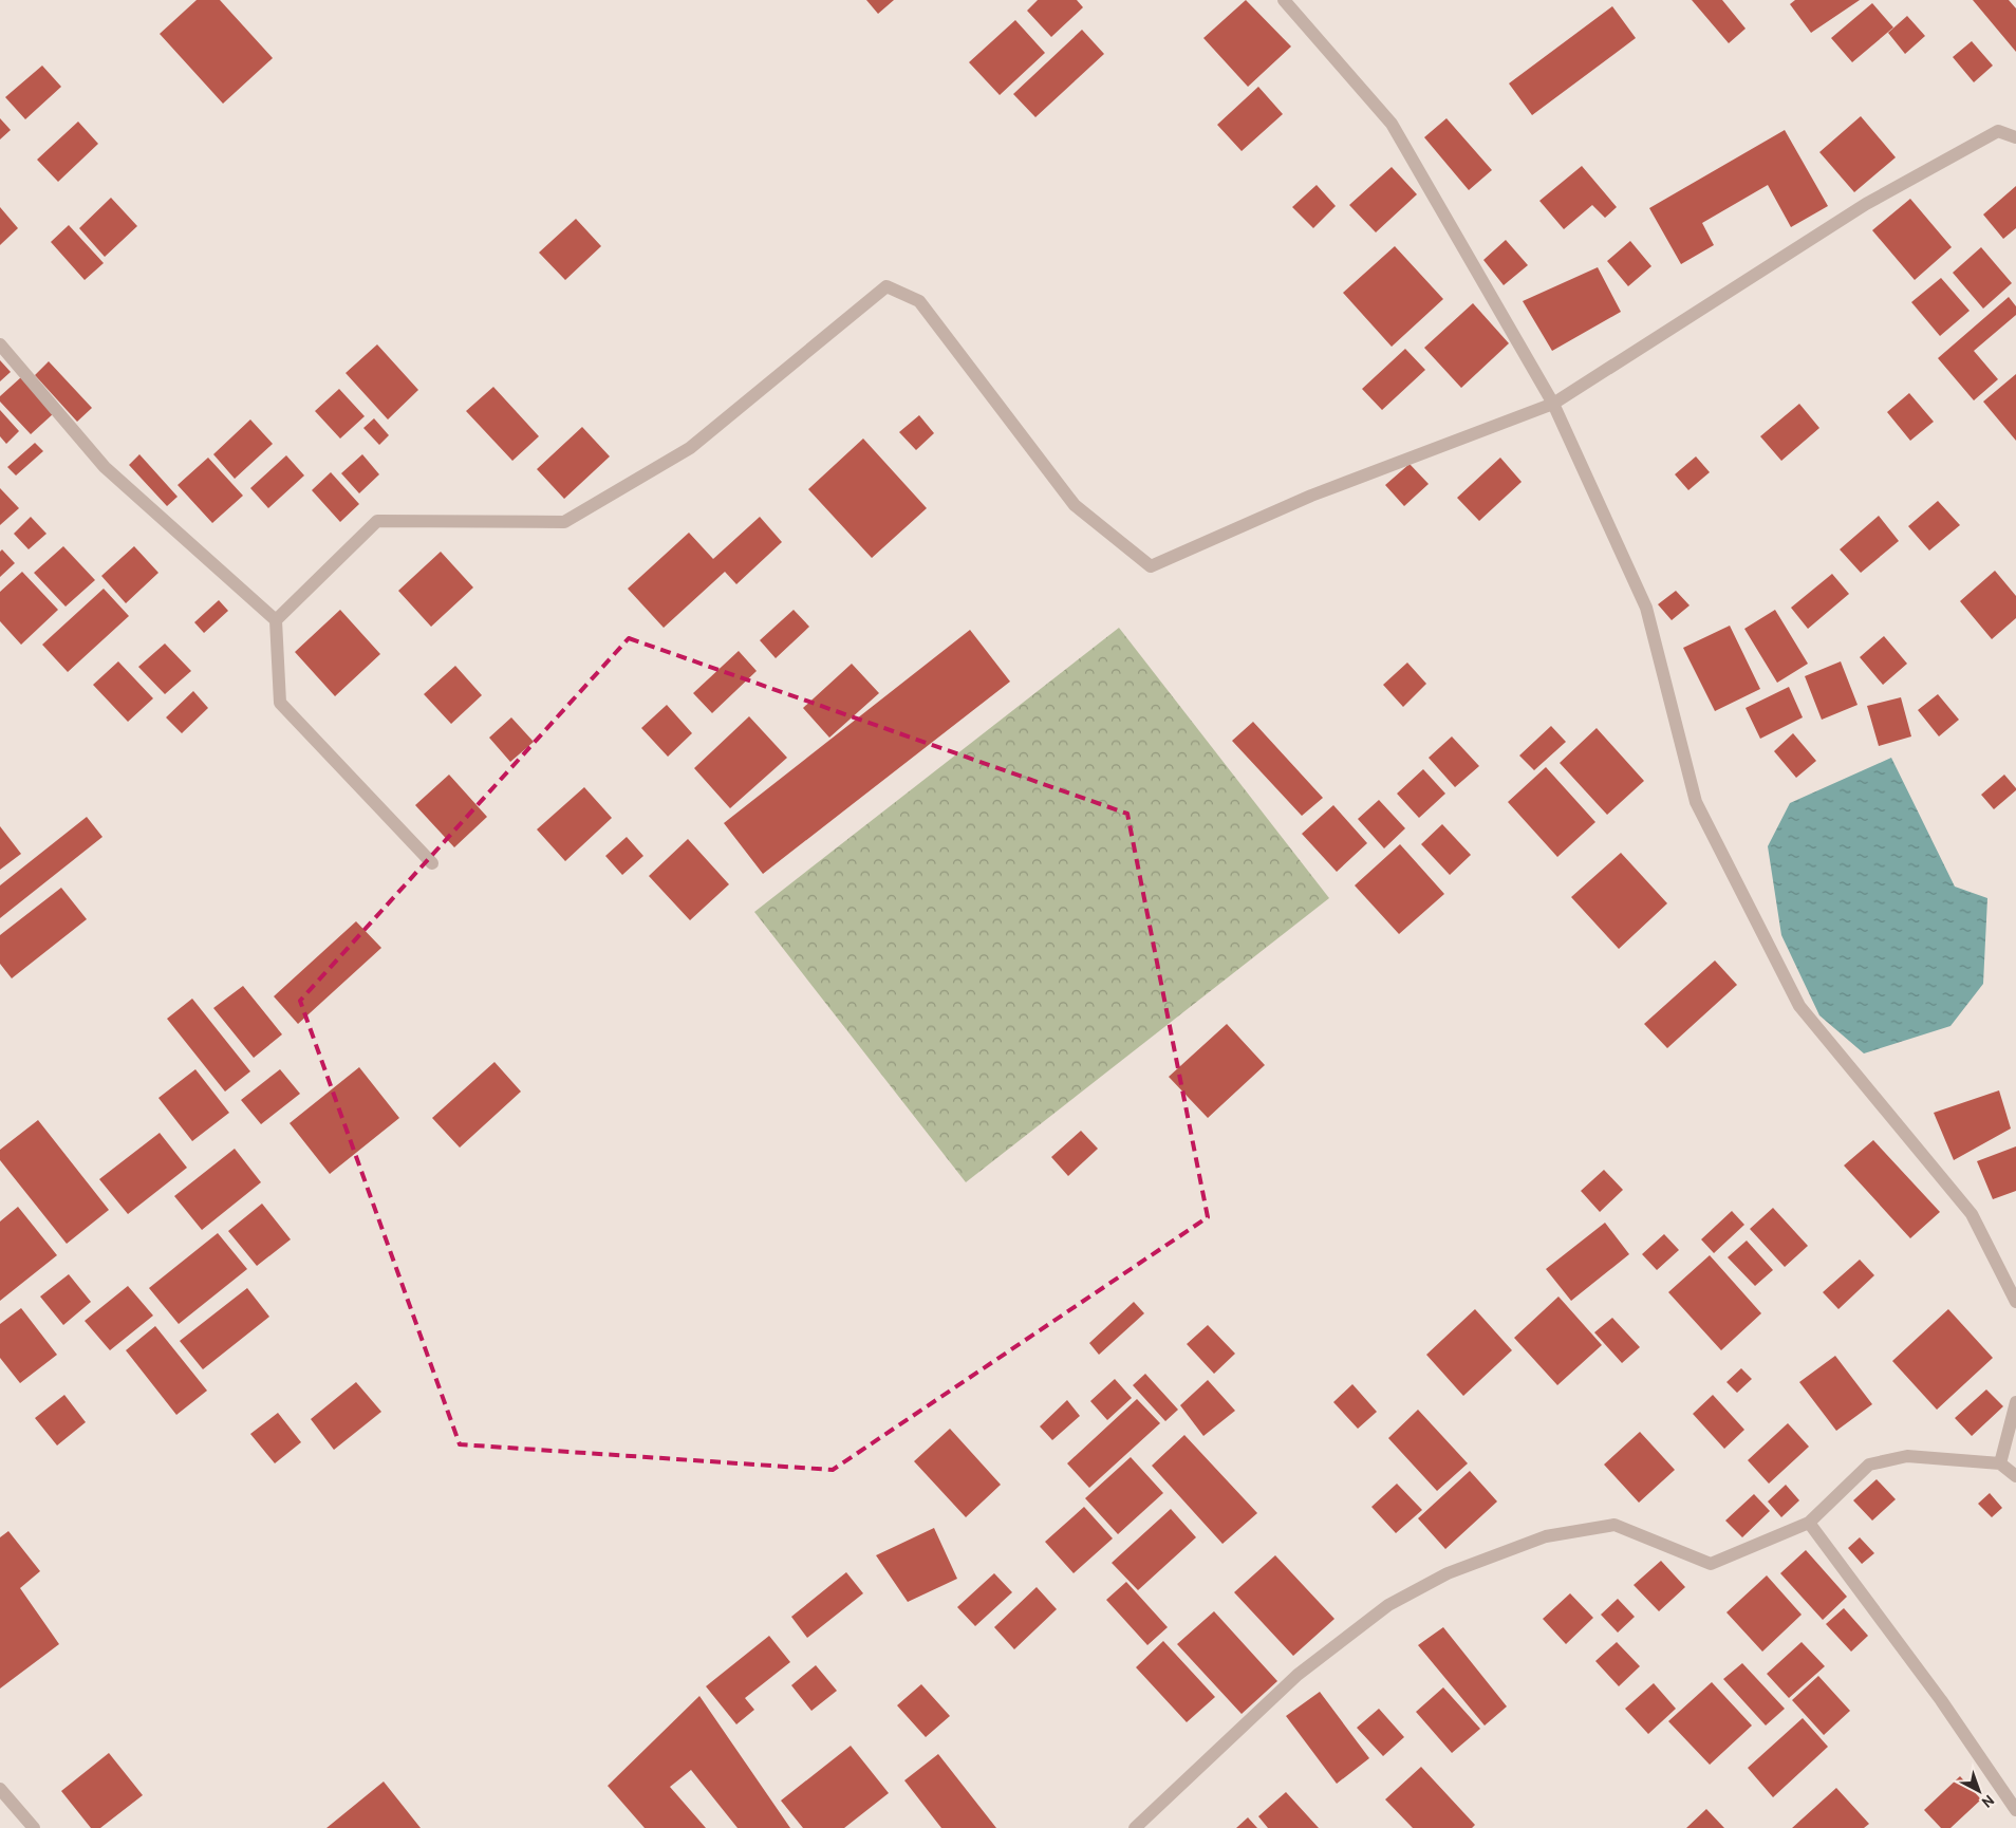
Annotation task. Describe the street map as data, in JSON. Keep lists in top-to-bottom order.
{
  "north": "bottom right"
}
